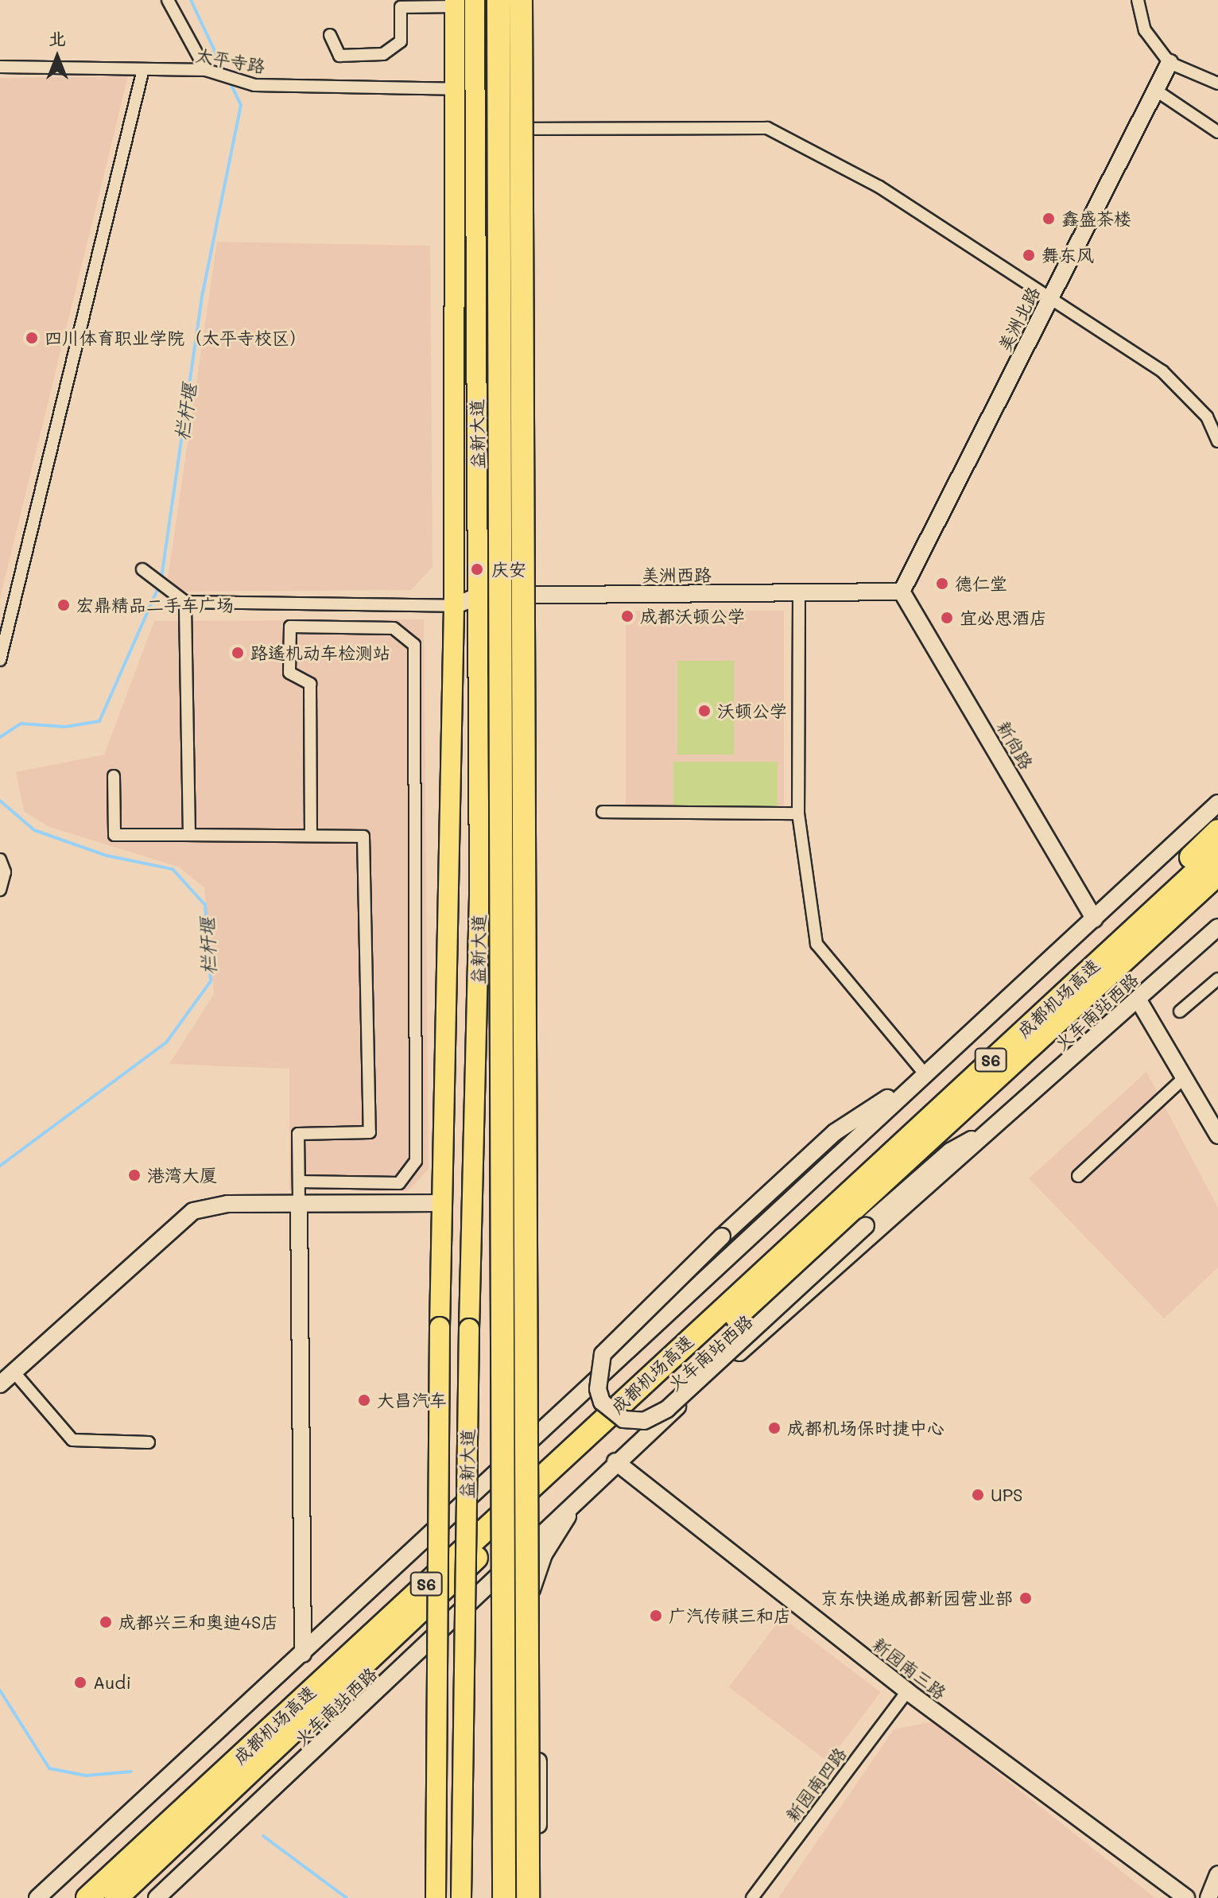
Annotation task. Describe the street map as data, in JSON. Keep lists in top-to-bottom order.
{
  "streets": {
    "highway": ["成都机场高速", "S6"],
    "main road": [
      "美洲北路",
      "益新大道",
      "美洲西路",
      "新尚路",
      "火车南站西路",
      "新园南三路"
    ],
    "street": ["太平寺路", "新园南四路"]
  },
  "crossings": [
    ["太平寺路", "益新大道"],
    ["美洲北路", "美洲西路"],
    ["美洲北路", "新尚路"],
    ["益新大道", "美洲西路"],
    ["美洲西路", "新尚路"],
    ["火车南站西路", "新园南三路"],
    ["新园南三路", "新园南四路"]
  ],
  "water": ["栏杆堰"],
  "places": [
    "鑫盛茶楼",
    "舞东风",
    "四川体育职业学院（太平寺校区）",
    "庆安",
    "德仁堂",
    "宏鼎精品二手车广场",
    "成都沃顿公学",
    "宜必思酒店",
    "路遥机动车检测站",
    "沃顿公学",
    "港湾大厦",
    "大昌汽车",
    "成都机场保时捷中心",
    "UPS",
    "京东快递成都新园营业部",
    "广汽传祺三和店",
    "成都兴三和奥迪4S店",
    "Audi"
  ],
  "north": "top"
}
